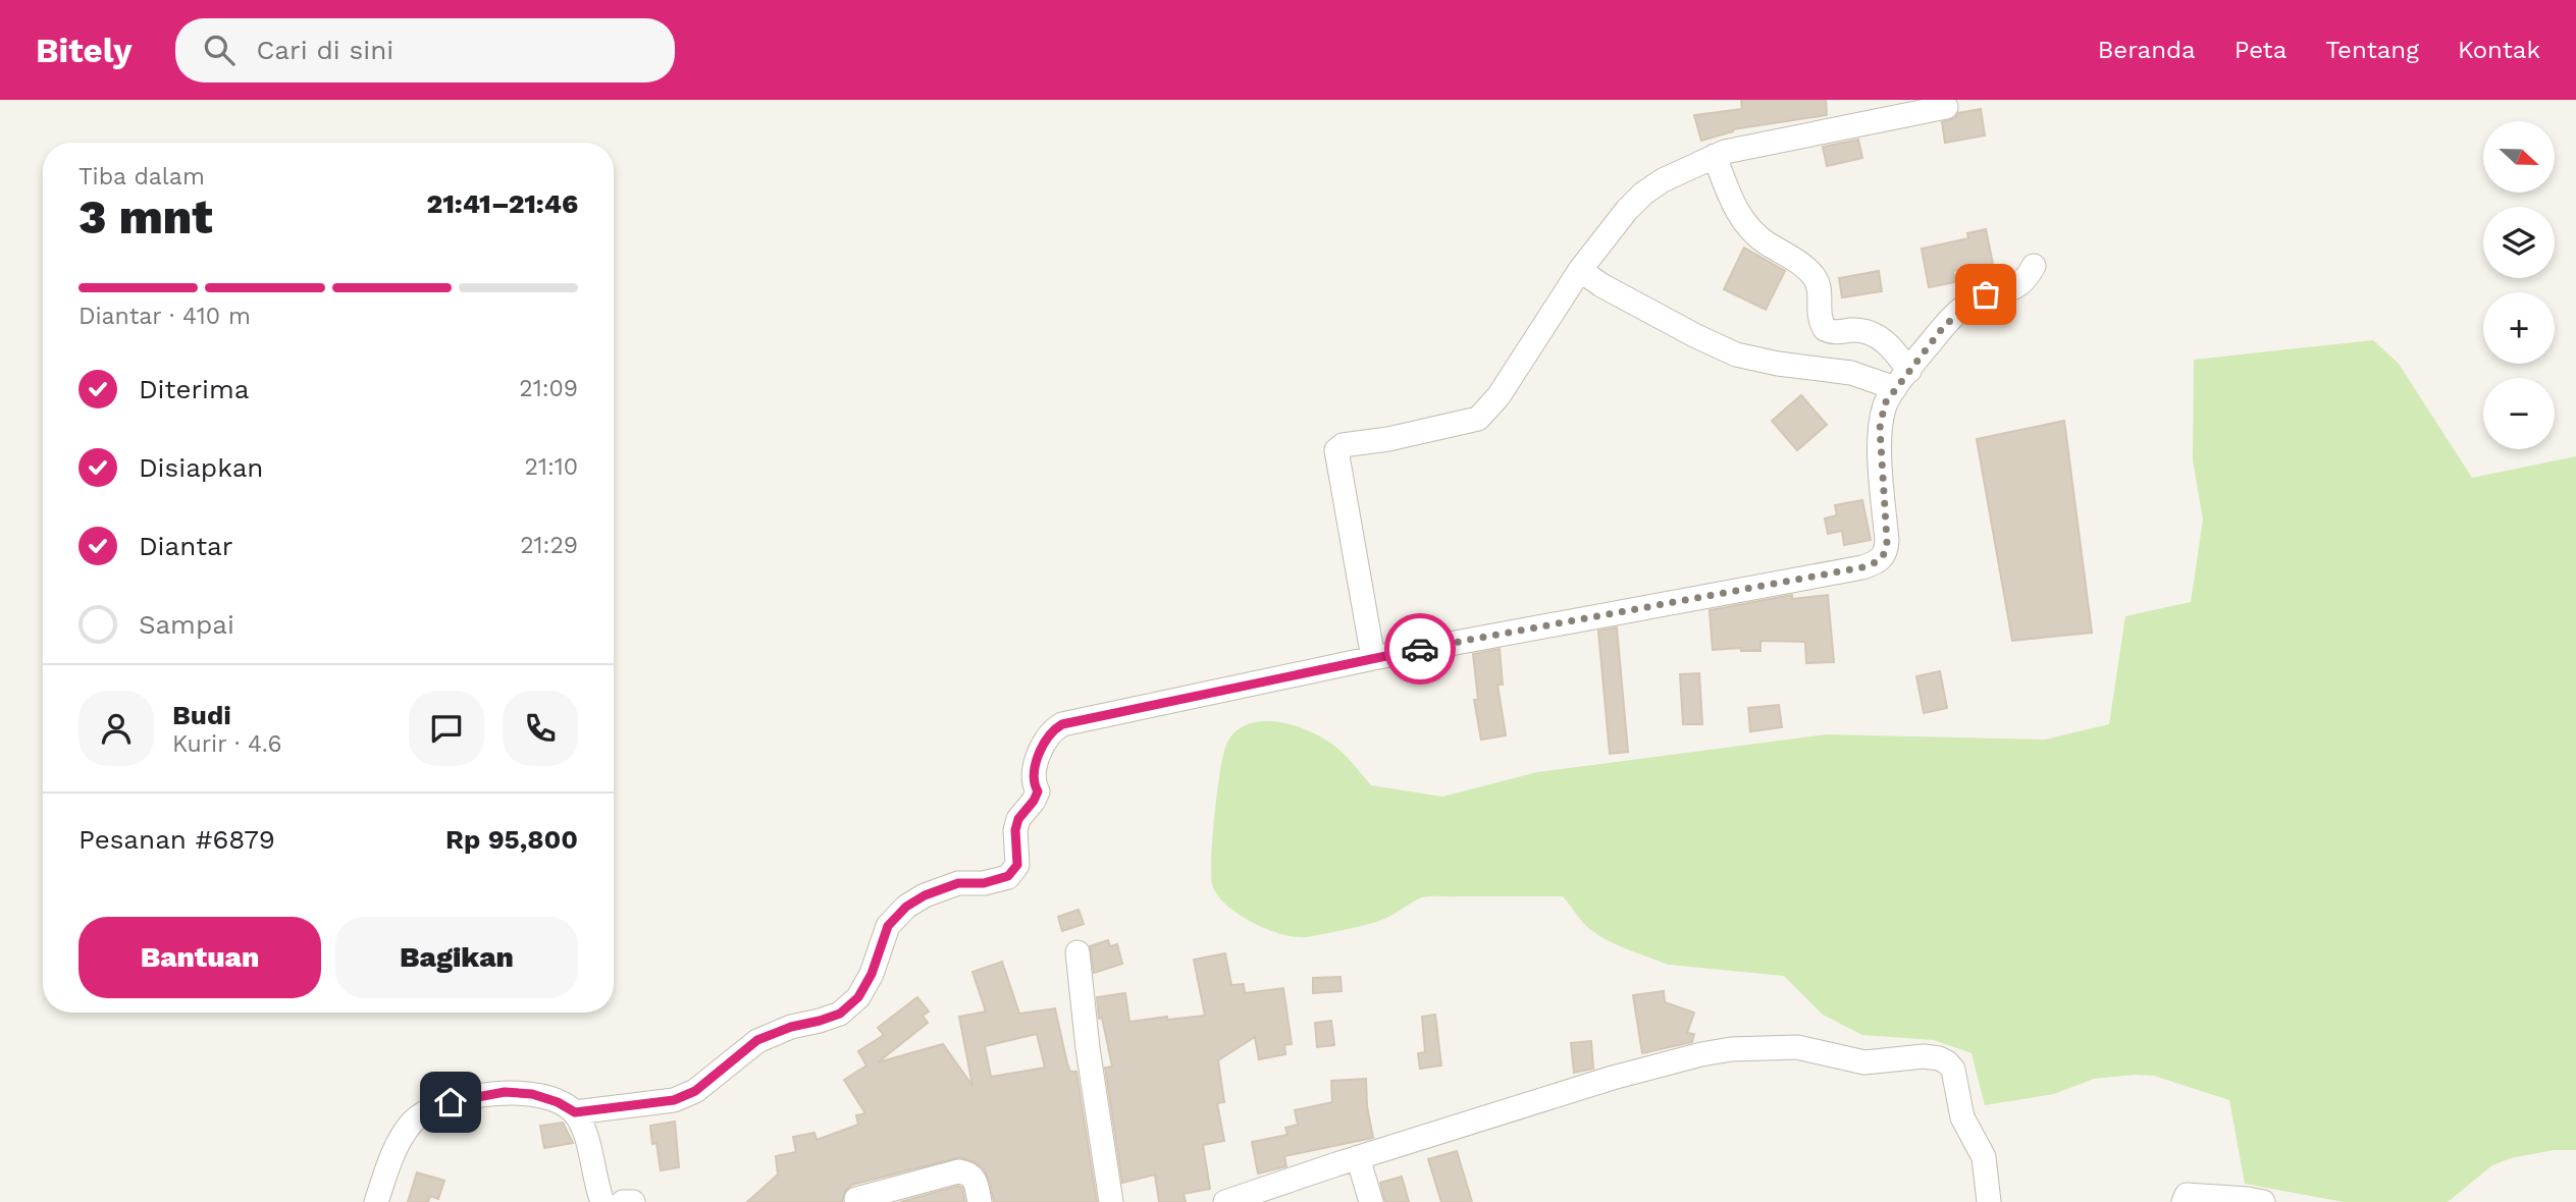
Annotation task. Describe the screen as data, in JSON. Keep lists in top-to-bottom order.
{
  "north": "right",
  "page": {
    "header": "Bitely",
    "search": "Cari di sini",
    "nav": [
      "Beranda",
      "Peta",
      "Tentang",
      "Kontak"
    ],
    "map_buttons": ["+", "−"],
    "heading": ["3 mnt", "Tiba dalam", "21:41–21:46"],
    "panel": [
      "Budi",
      "Kurir · 4.6",
      "Pesanan #6879",
      "Rp 95,800"
    ],
    "bar": "Diantar · 410 m",
    "list": [
      ["Diterima", "21:09"],
      ["Disiapkan", "21:10"],
      ["Diantar", "21:29"],
      "Sampai"
    ],
    "buttons": ["Bantuan", "Bagikan"]
  }
}
